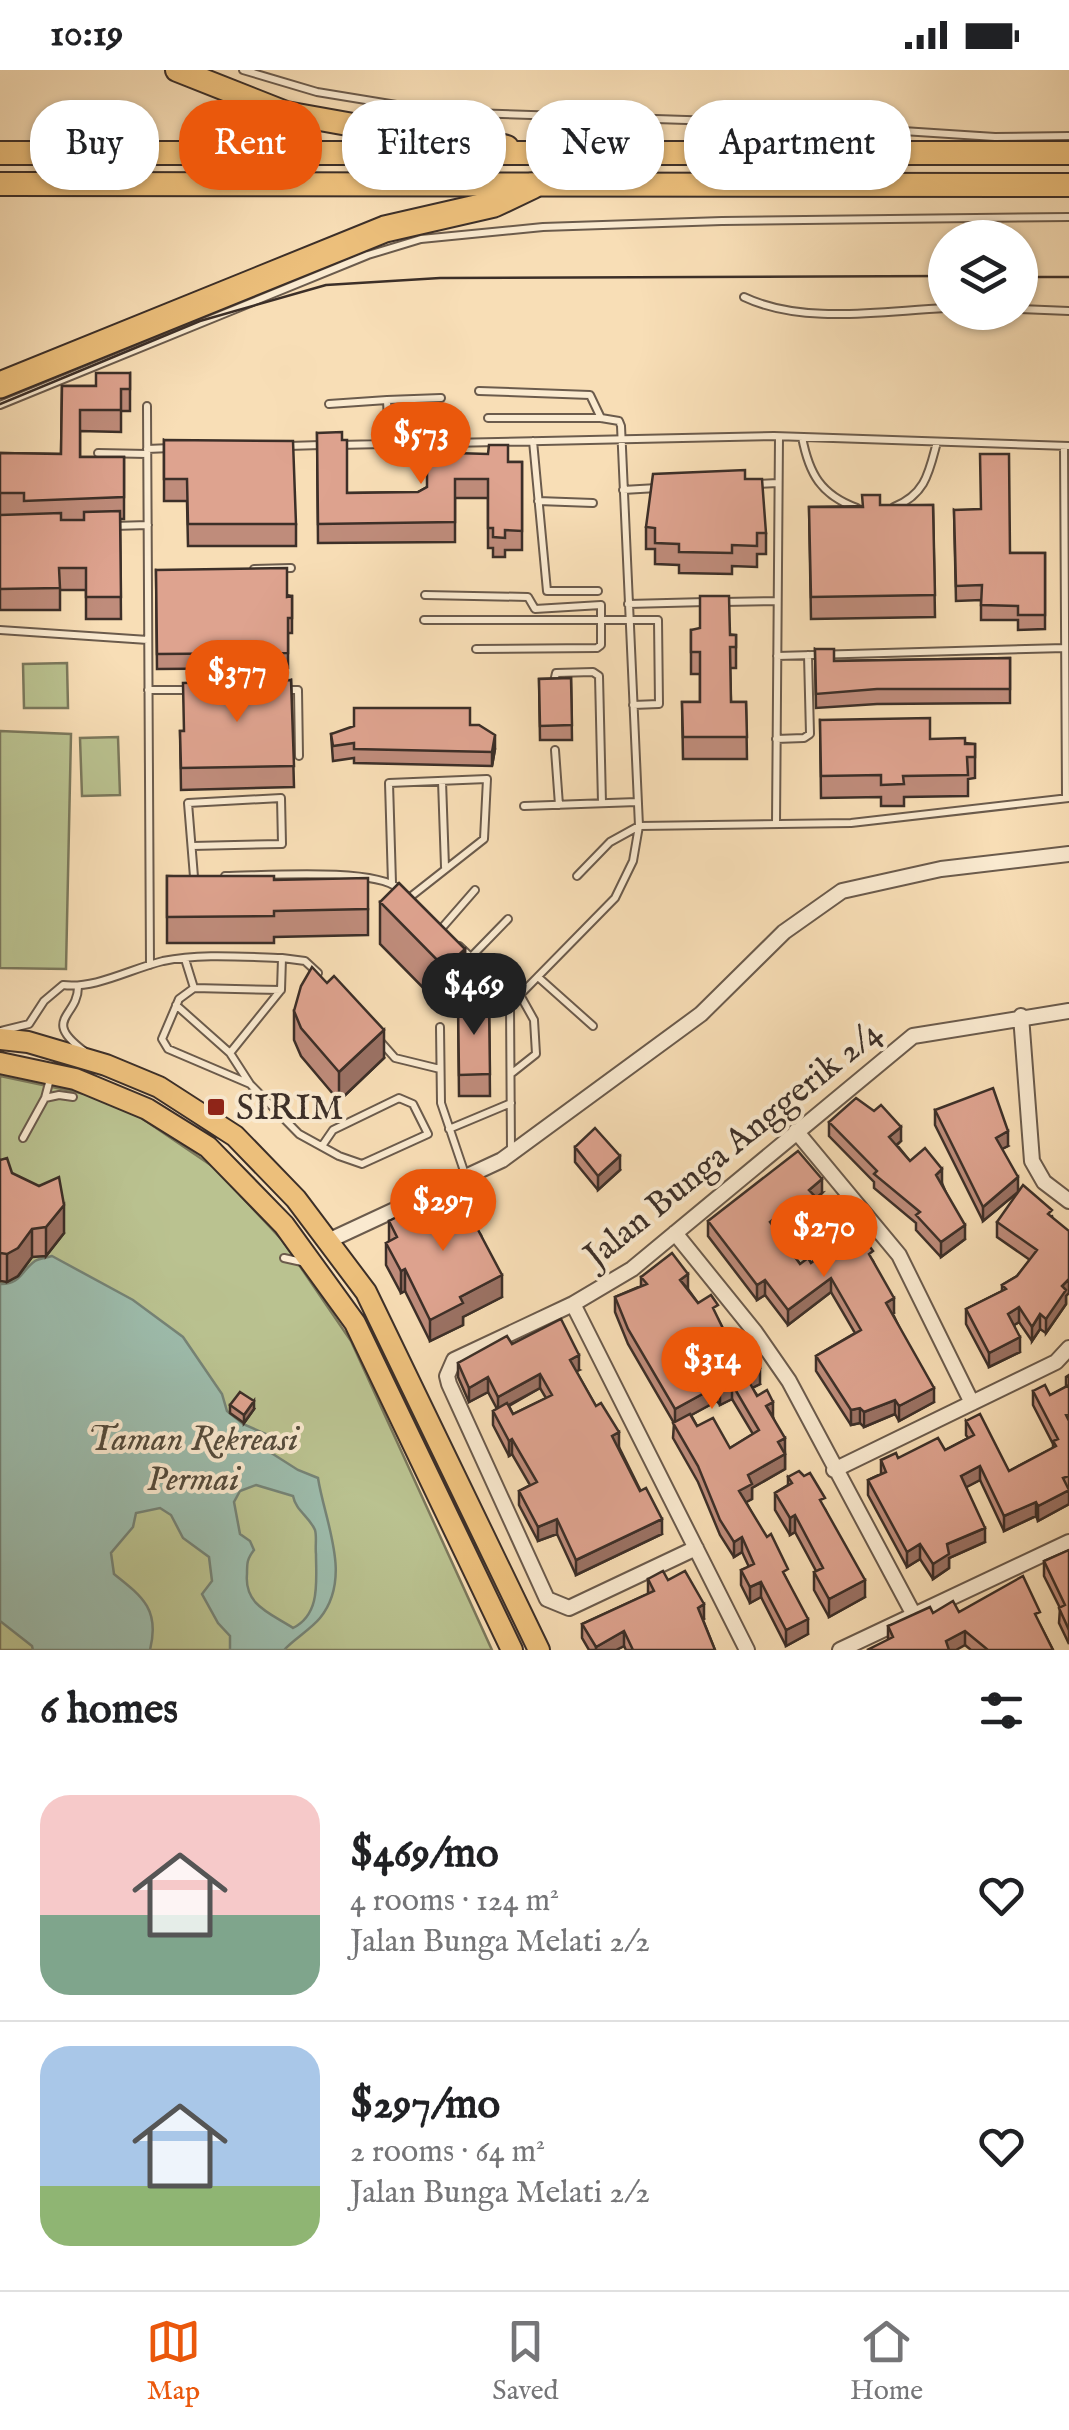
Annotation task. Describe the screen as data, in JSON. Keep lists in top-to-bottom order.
{
  "streets": {
    "street": ["Jalan Bunga Anggerik 2/4"]
  },
  "parks": ["Taman Rekreasi Permai"],
  "places": {
    "transit": ["SIRIM"]
  },
  "page": {
    "status": "10:19",
    "chip": [
      "Buy",
      "Rent",
      "Filters",
      "New",
      "Apartment"
    ],
    "price": [
      "$573",
      "$377",
      "$469",
      "$297",
      "$270",
      "$314"
    ],
    "heading": "6 homes",
    "list": [
      {
        "name": "$469/mo",
        "note": "4 rooms · 124 m² · Jalan Bunga Melati 2/2"
      },
      {
        "name": "$297/mo",
        "note": "2 rooms · 64 m² · Jalan Bunga Melati 2/2"
      }
    ],
    "tabs": ["Map", "Saved", "Home"]
  }
}
